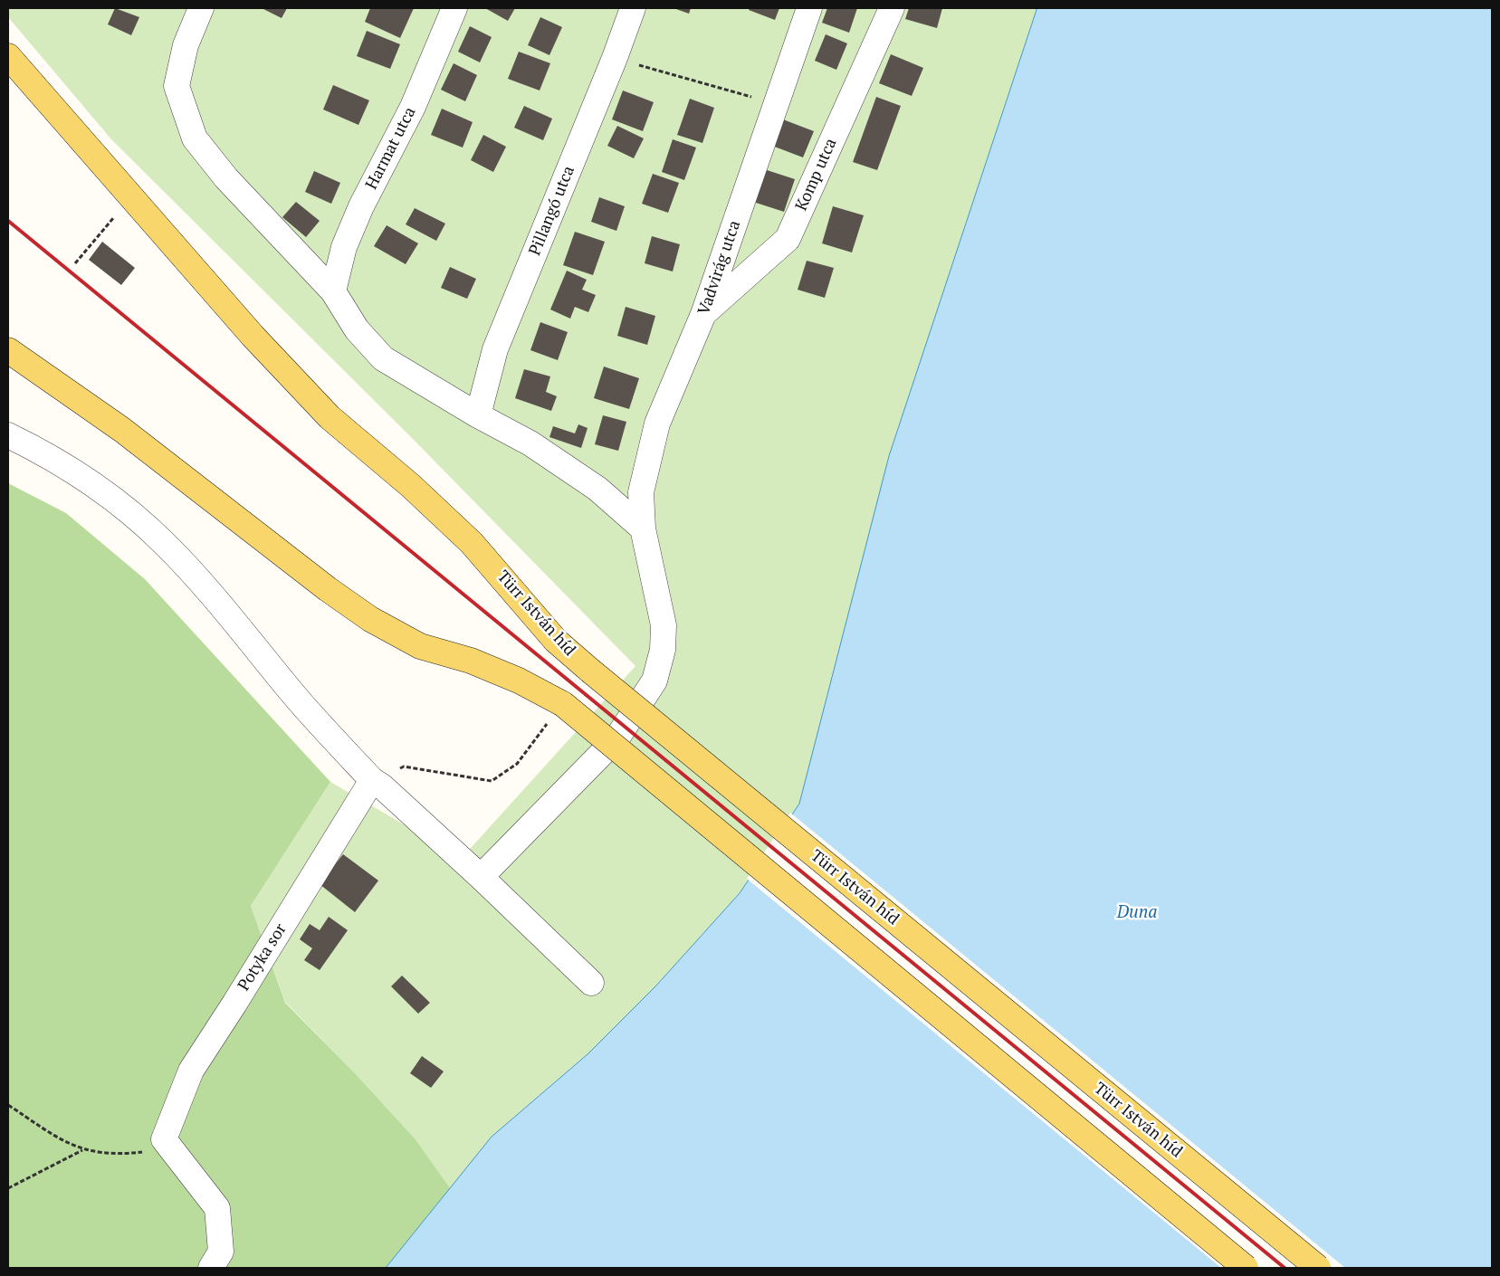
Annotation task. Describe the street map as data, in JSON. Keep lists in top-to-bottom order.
{
  "streets": {
    "main road": ["Türr István híd"],
    "street": [
      "Harmat utca",
      "Komp utca",
      "Pillangó utca",
      "Vadvirág utca",
      "Potyka sor"
    ]
  },
  "crossings": [
    ["Komp utca", "Vadvirág utca"]
  ],
  "water": ["Duna"]
}
